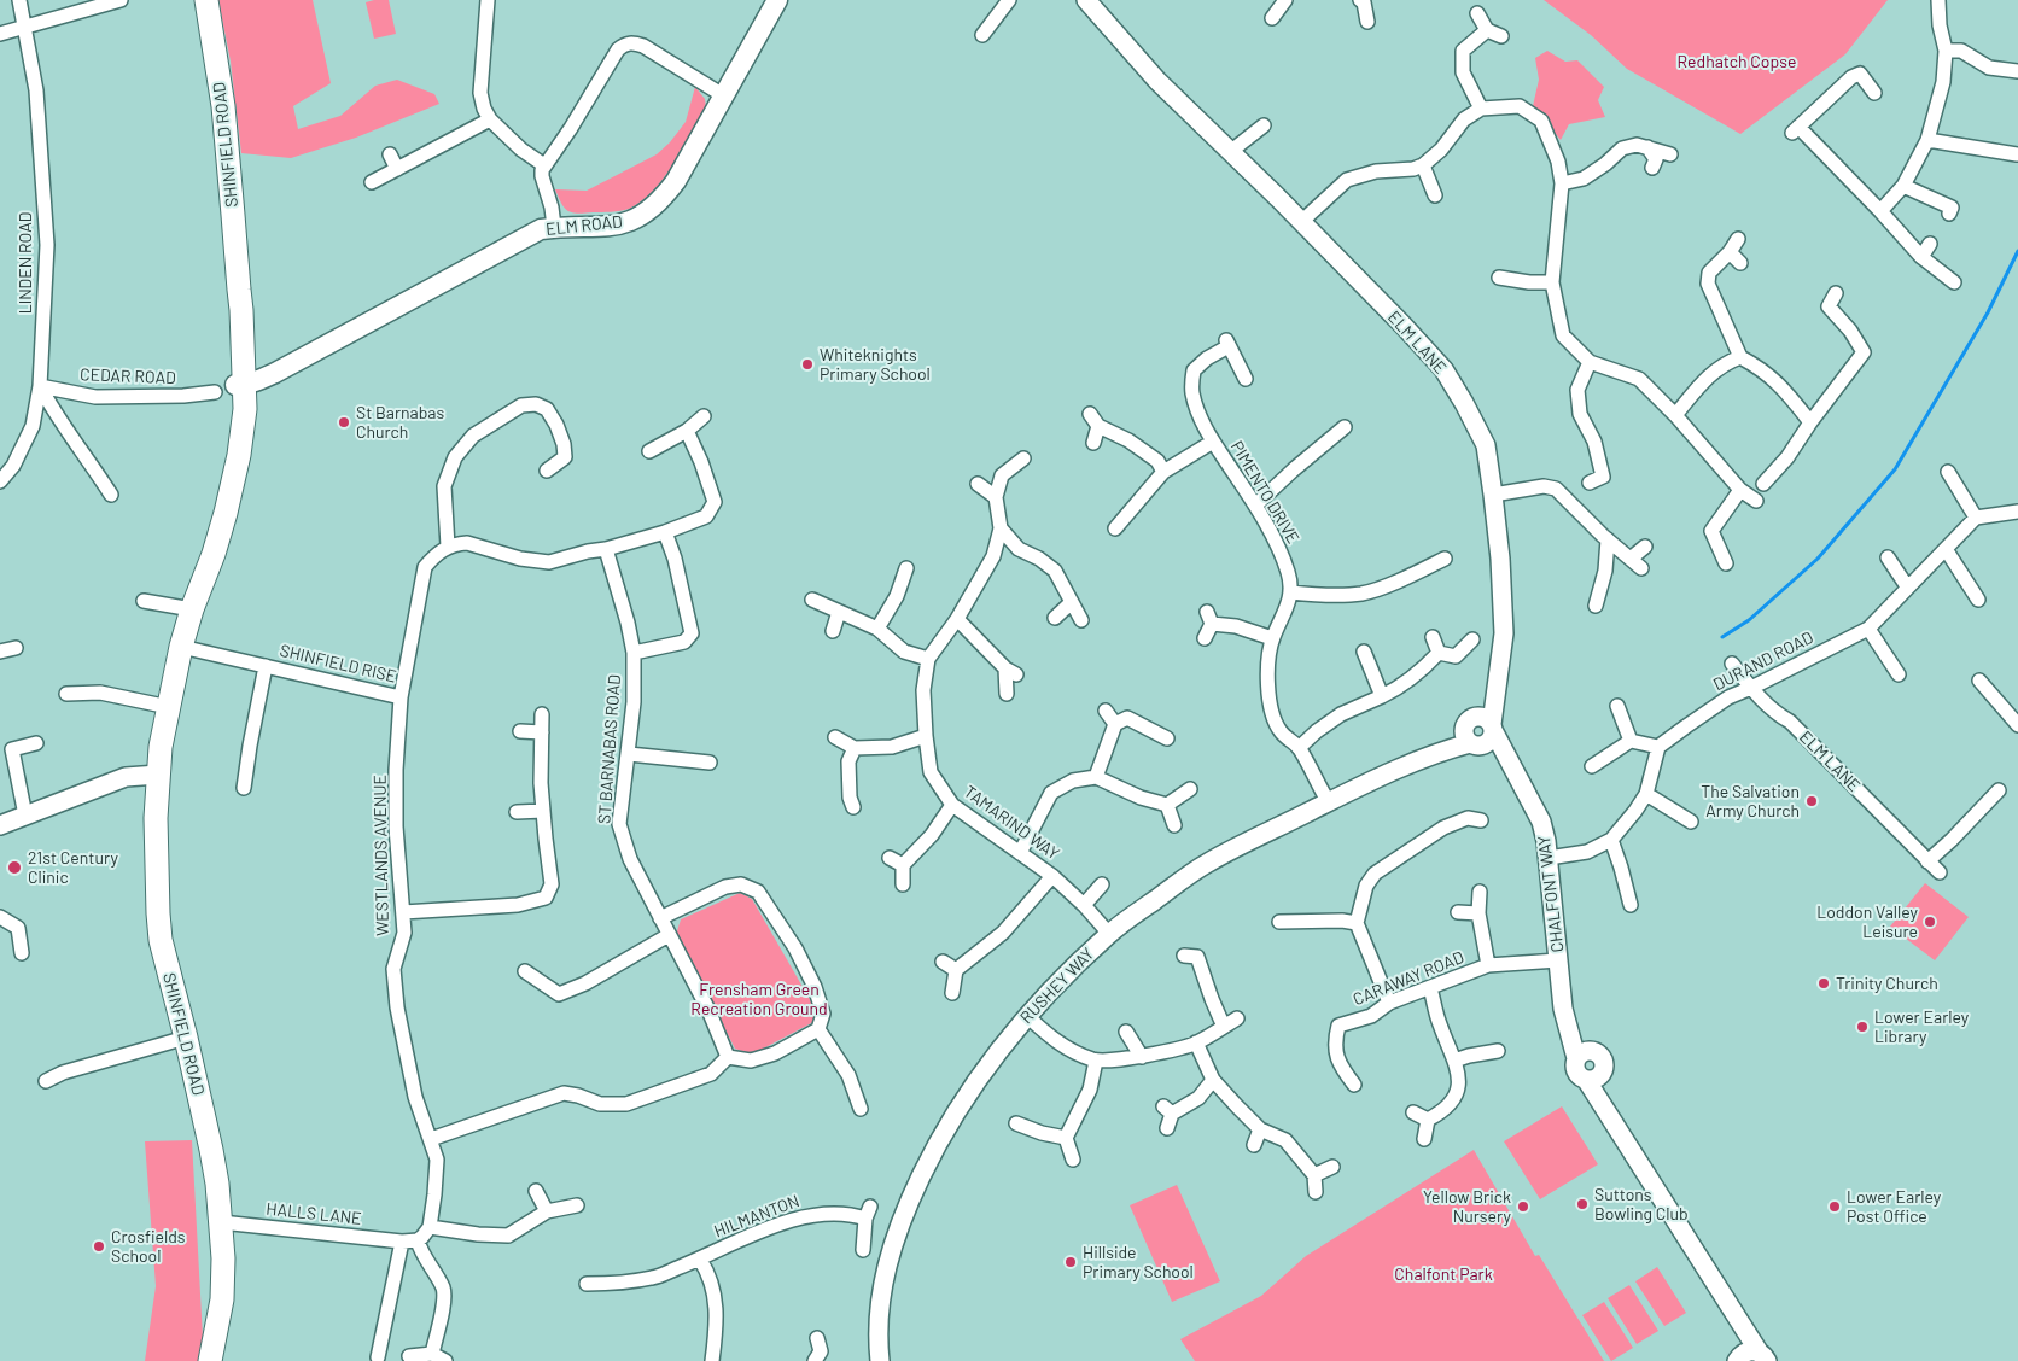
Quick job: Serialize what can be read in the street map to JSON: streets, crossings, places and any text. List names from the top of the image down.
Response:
{
  "streets": {
    "main road": ["SHINFIELD ROAD", "ELM ROAD"],
    "street": [
      "LINDEN ROAD",
      "ELM LANE",
      "CEDAR ROAD",
      "PIMENTO DRIVE",
      "DURAND ROAD",
      "SHINFIELD RISE",
      "ST BARNABAS ROAD",
      "TAMARIND WAY",
      "WESTLANDS AVENUE",
      "CHALFONT WAY",
      "CARAWAY ROAD",
      "RUSHEY WAY",
      "HALLS LANE",
      "HILMANTON"
    ]
  },
  "crossings": [
    ["SHINFIELD ROAD", "ELM ROAD"],
    ["SHINFIELD ROAD", "CEDAR ROAD"],
    ["SHINFIELD ROAD", "SHINFIELD RISE"],
    ["SHINFIELD ROAD", "HALLS LANE"],
    ["ELM ROAD", "CEDAR ROAD"],
    ["LINDEN ROAD", "CEDAR ROAD"],
    ["ELM LANE", "DURAND ROAD"],
    ["PIMENTO DRIVE", "RUSHEY WAY"],
    ["SHINFIELD RISE", "WESTLANDS AVENUE"],
    ["TAMARIND WAY", "RUSHEY WAY"],
    ["CHALFONT WAY", "CARAWAY ROAD"],
    ["CHALFONT WAY", "RUSHEY WAY"]
  ],
  "parks": ["Redhatch Copse", "Frensham Green Recreation Ground", "Chalfont Park"],
  "places": [
    "Whiteknights Primary School",
    "St Barnabas Church",
    "The Salvation Army Church",
    "21st Century Clinic",
    "Loddon Valley Leisure",
    "Trinity Church",
    "Lower Earley Library",
    "Suttons Bowling Club",
    "Yellow Brick Nursery",
    "Lower Earley Post Office",
    "Crosfields School",
    "Hillside Primary School"
  ]
}
